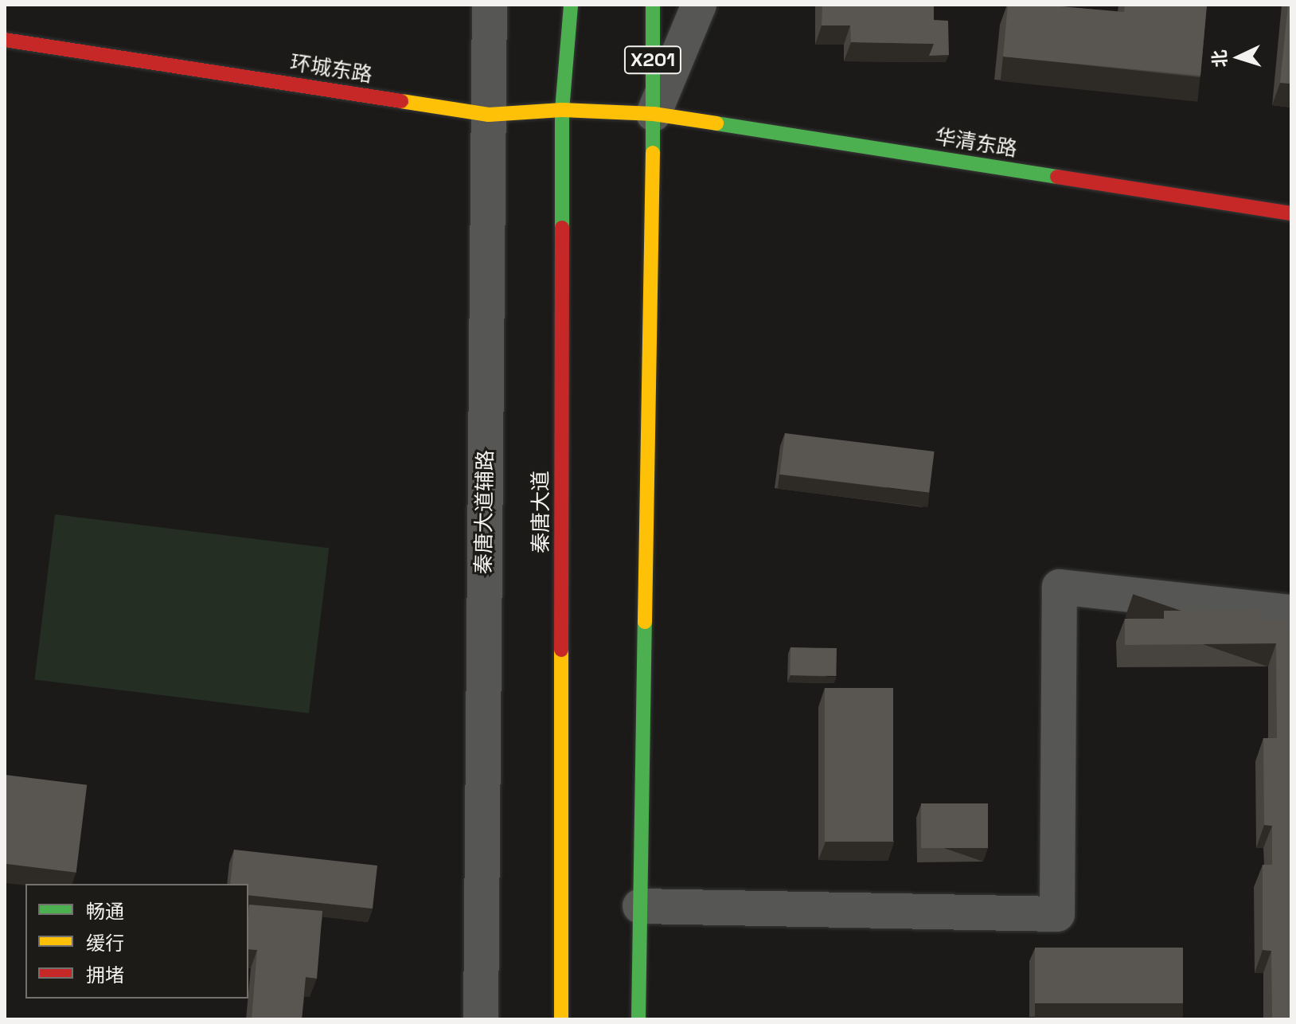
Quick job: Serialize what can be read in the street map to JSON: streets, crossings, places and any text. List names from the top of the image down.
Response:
{
  "streets": {
    "main road": [
      "X201",
      "环城东路",
      "华清东路",
      "秦唐大道"
    ],
    "street": ["秦唐大道辅路"]
  },
  "crossings": [
    ["X201", "环城东路"],
    ["X201", "华清东路"],
    ["环城东路", "华清东路"],
    ["环城东路", "秦唐大道辅路"],
    ["环城东路", "秦唐大道"]
  ],
  "legend": ["畅通", "缓行", "拥堵"],
  "north": "left"
}
